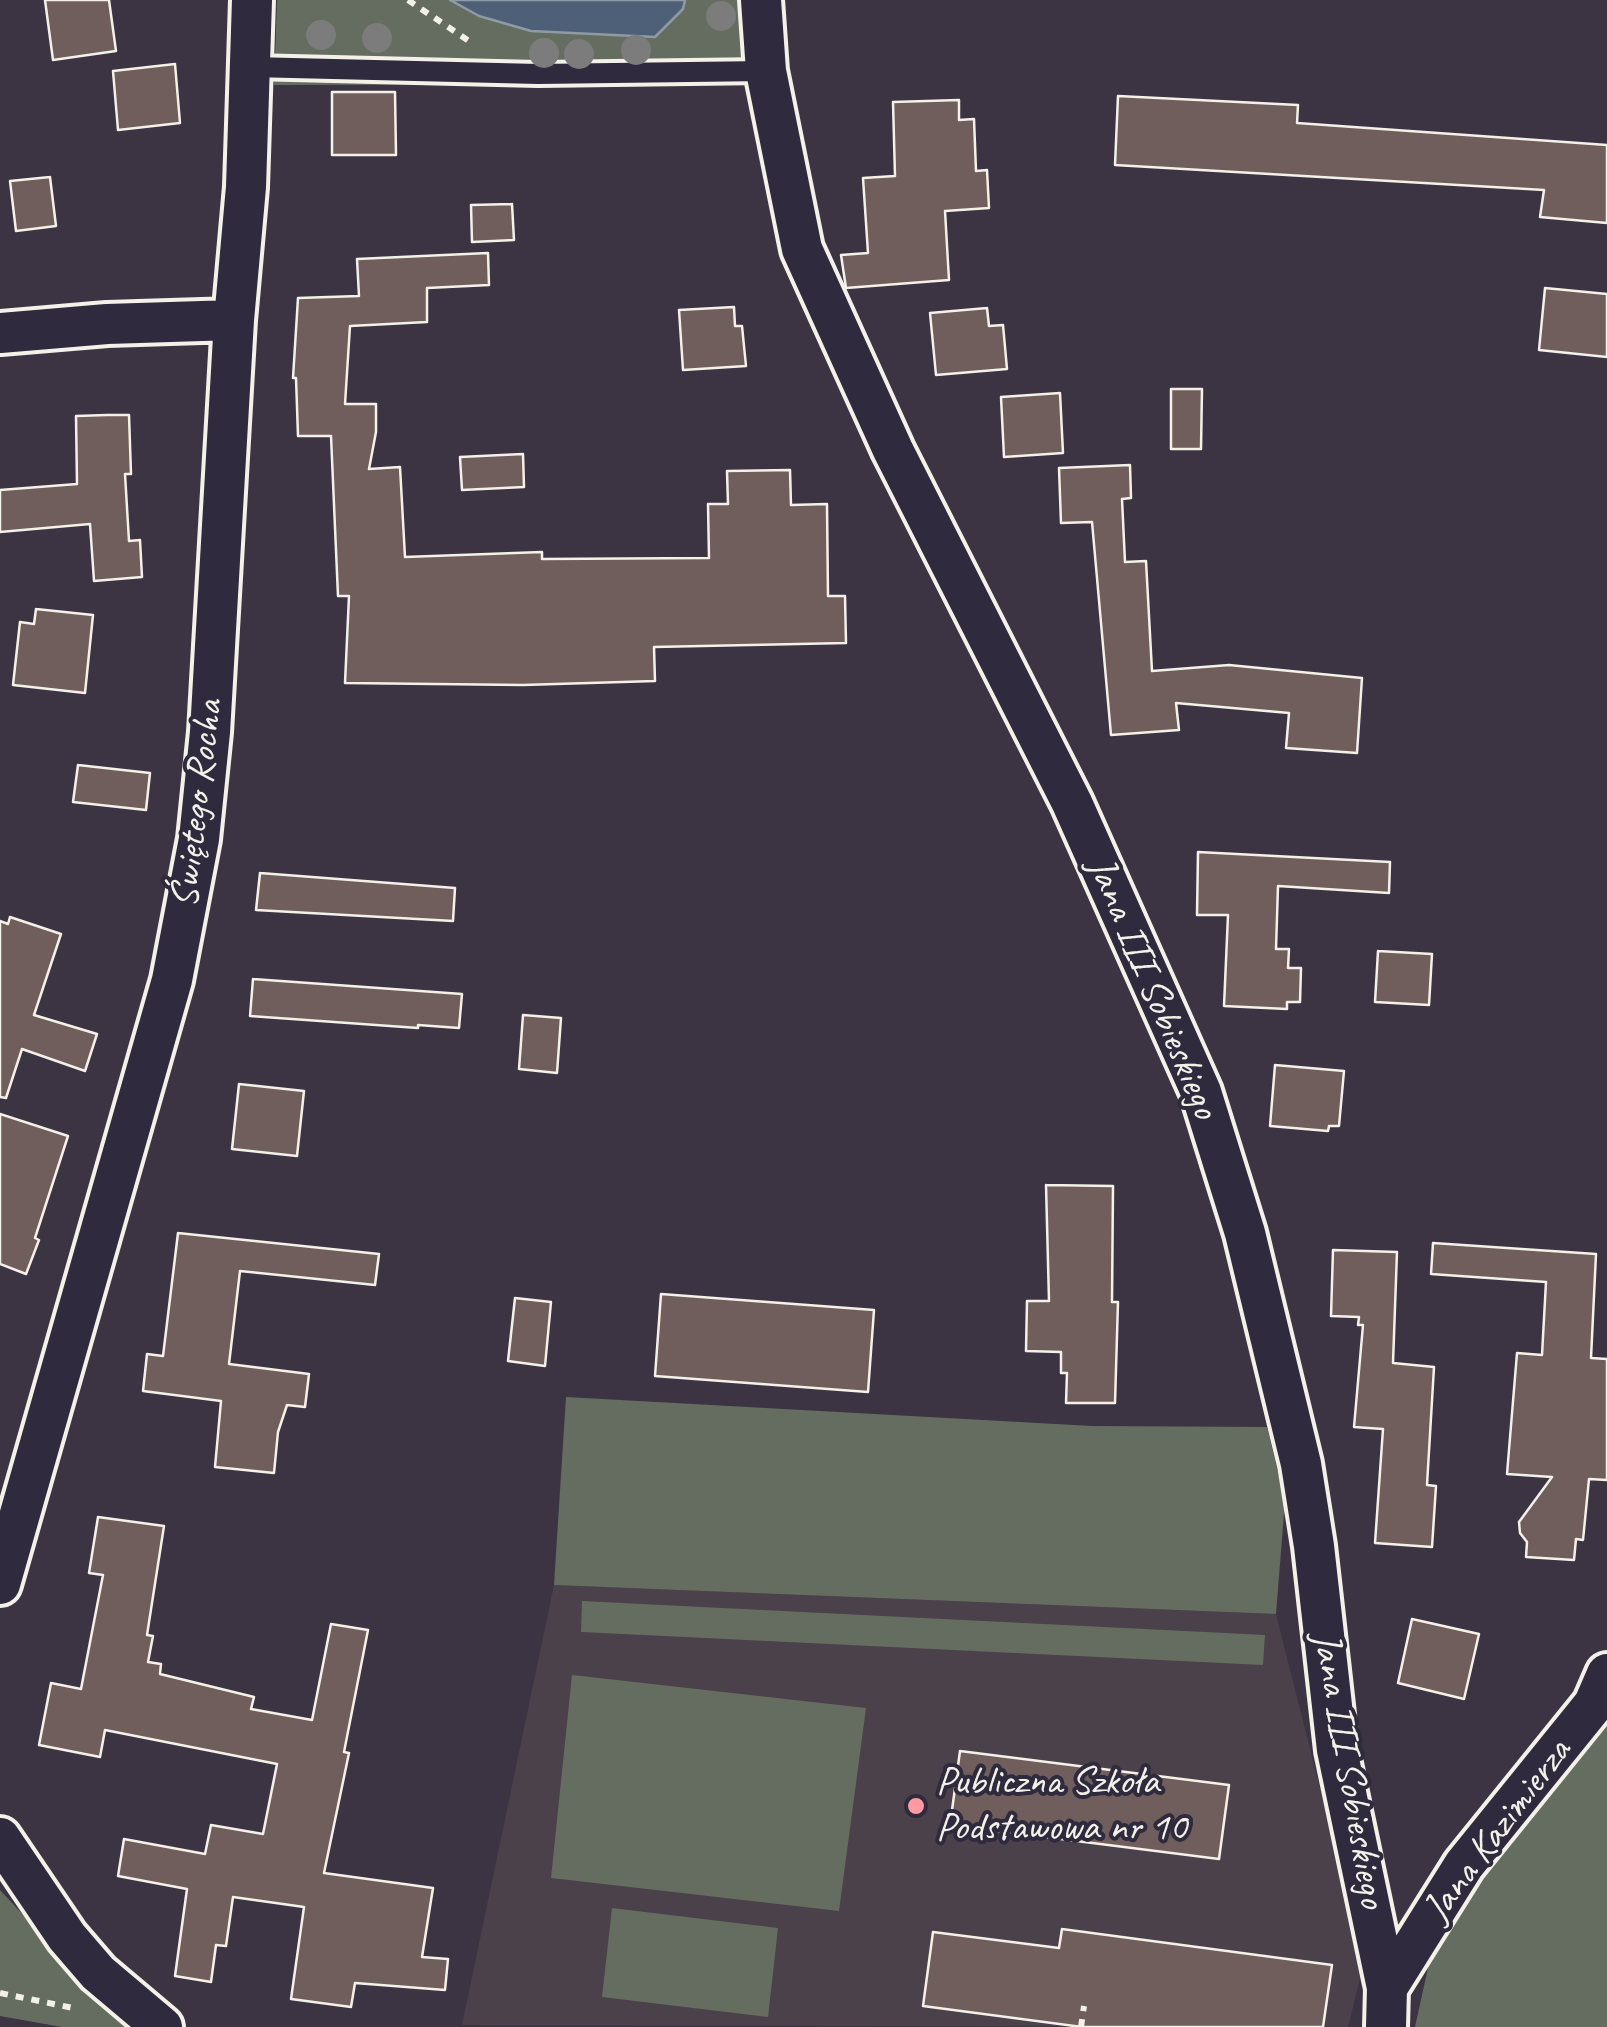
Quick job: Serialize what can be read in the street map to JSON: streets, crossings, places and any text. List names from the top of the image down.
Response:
{
  "streets": {
    "street": ["Świętego Rocha", "Jana III Sobieskiego", "Jana Kazimierza"]
  },
  "crossings": [
    ["Jana III Sobieskiego", "Jana Kazimierza"]
  ],
  "places": ["Publiczna Szkoła Podstawowa nr 10"]
}
